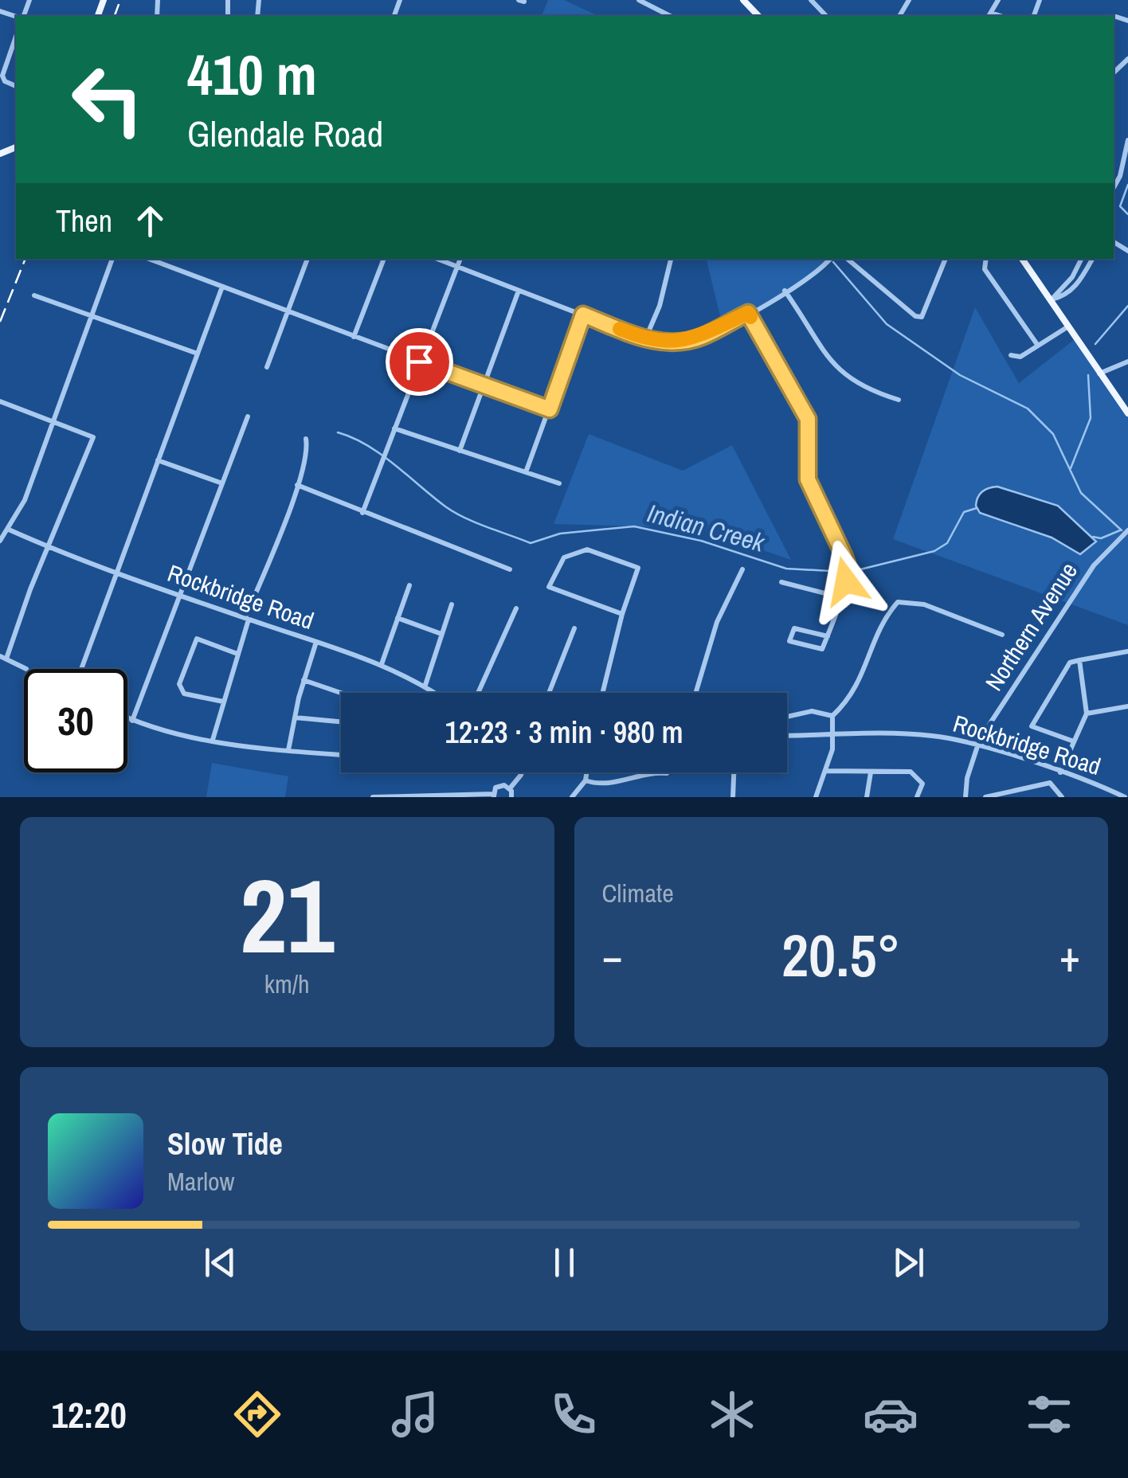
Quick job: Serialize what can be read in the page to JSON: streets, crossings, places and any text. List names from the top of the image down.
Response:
{
  "streets": {
    "street": ["Rockbridge Road", "Northern Avenue"]
  },
  "crossings": [
    ["Rockbridge Road", "Northern Avenue"]
  ],
  "water": ["Indian Creek"],
  "page": {
    "turn": ["410 m", "Glendale Road"],
    "then": "Then",
    "limit": "30",
    "trip": "12:23 · 3 min · 980 m",
    "tile": [
      ["21", "km/h"],
      "Climate"
    ],
    "heat": ["−", "20.5°", "+"],
    "song": ["Slow Tide", "Marlow"],
    "tabs": "12:20"
  }
}
